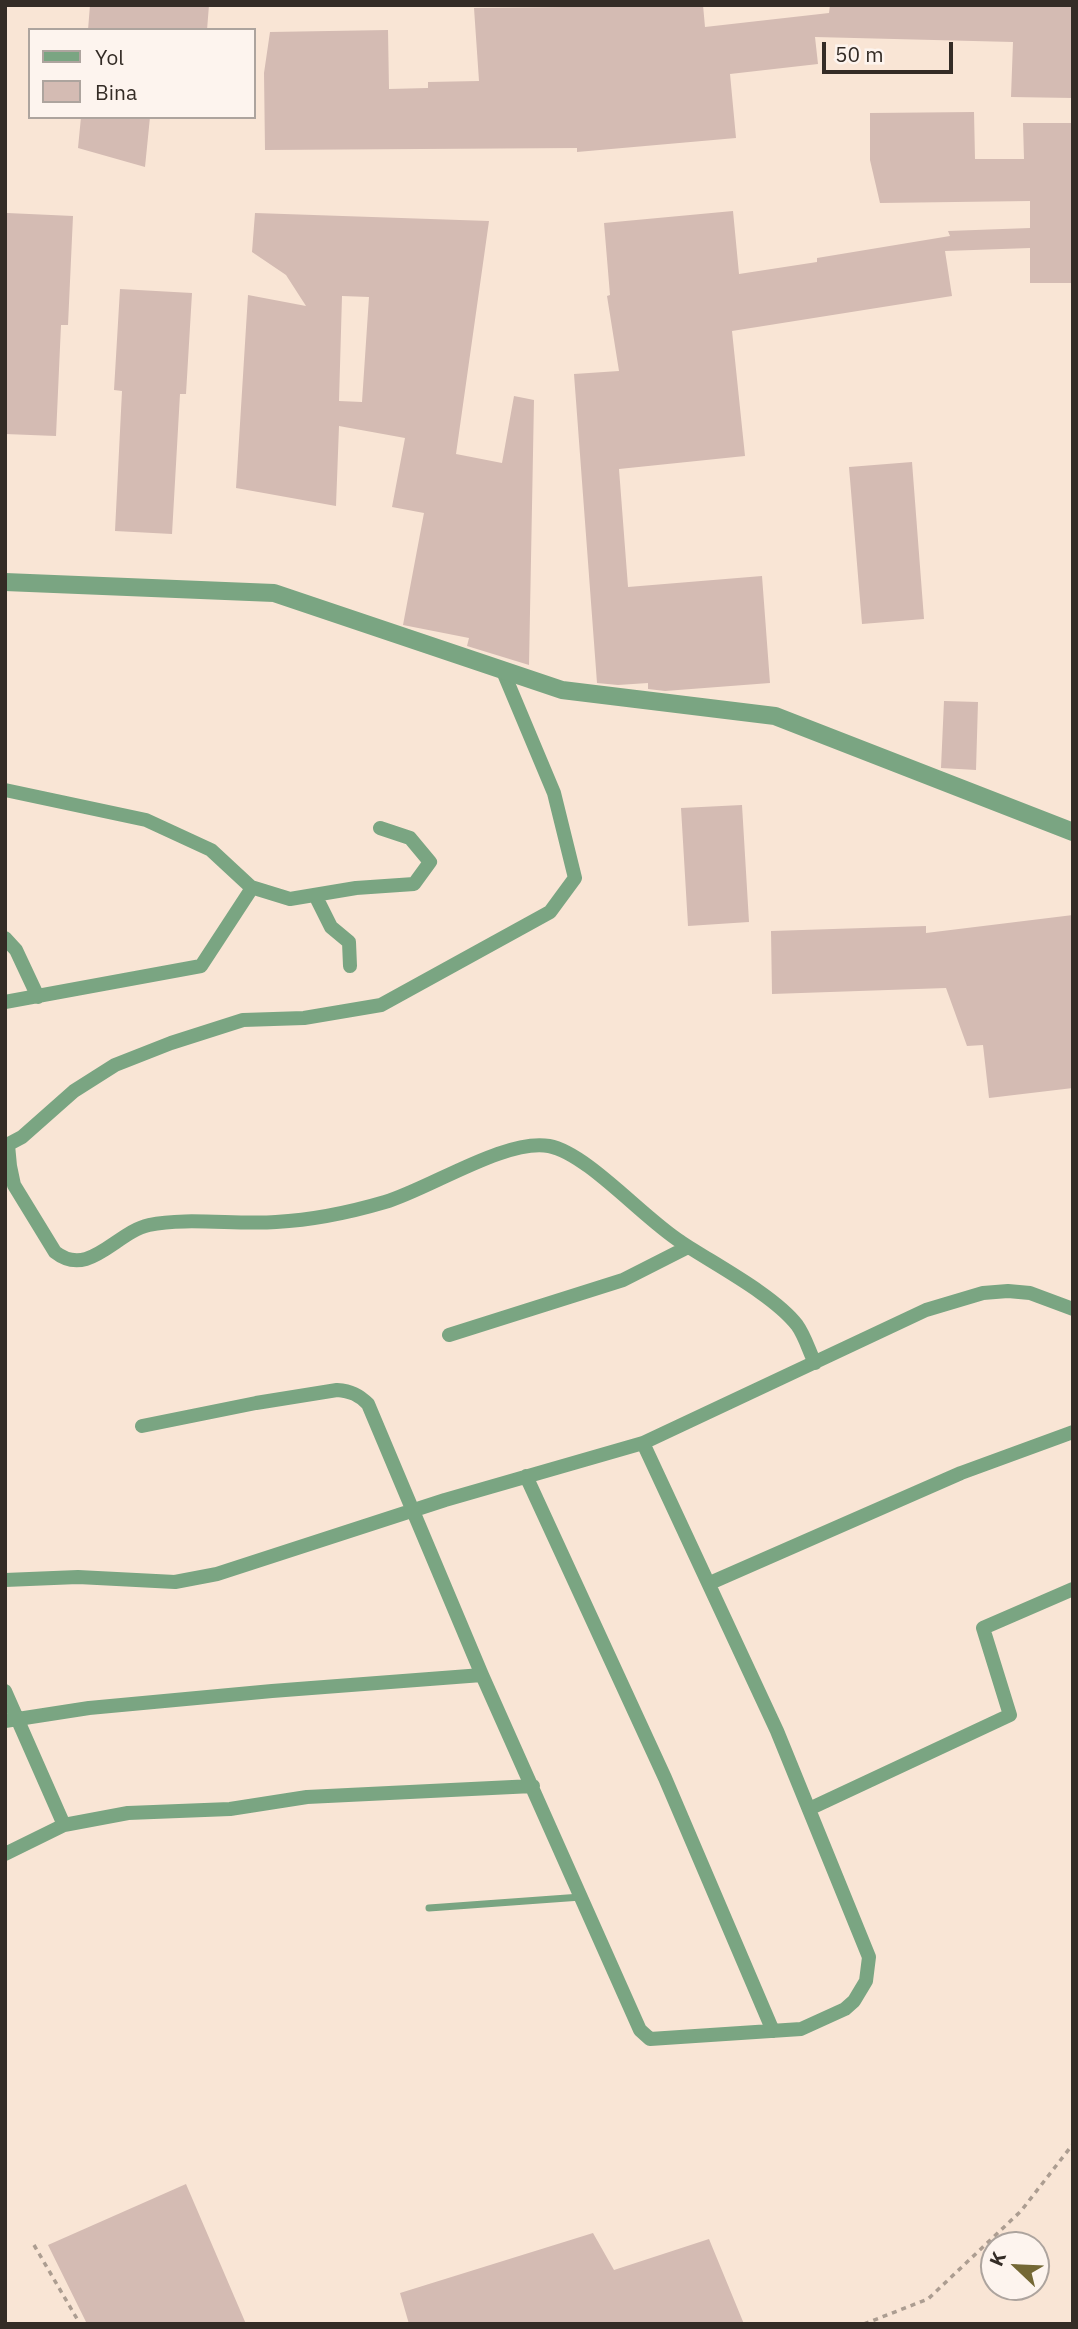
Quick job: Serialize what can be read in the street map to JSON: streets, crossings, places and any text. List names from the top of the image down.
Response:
{
  "legend": ["Yol", "Bina"],
  "scale_bar": "50 m",
  "north": "top left"
}
